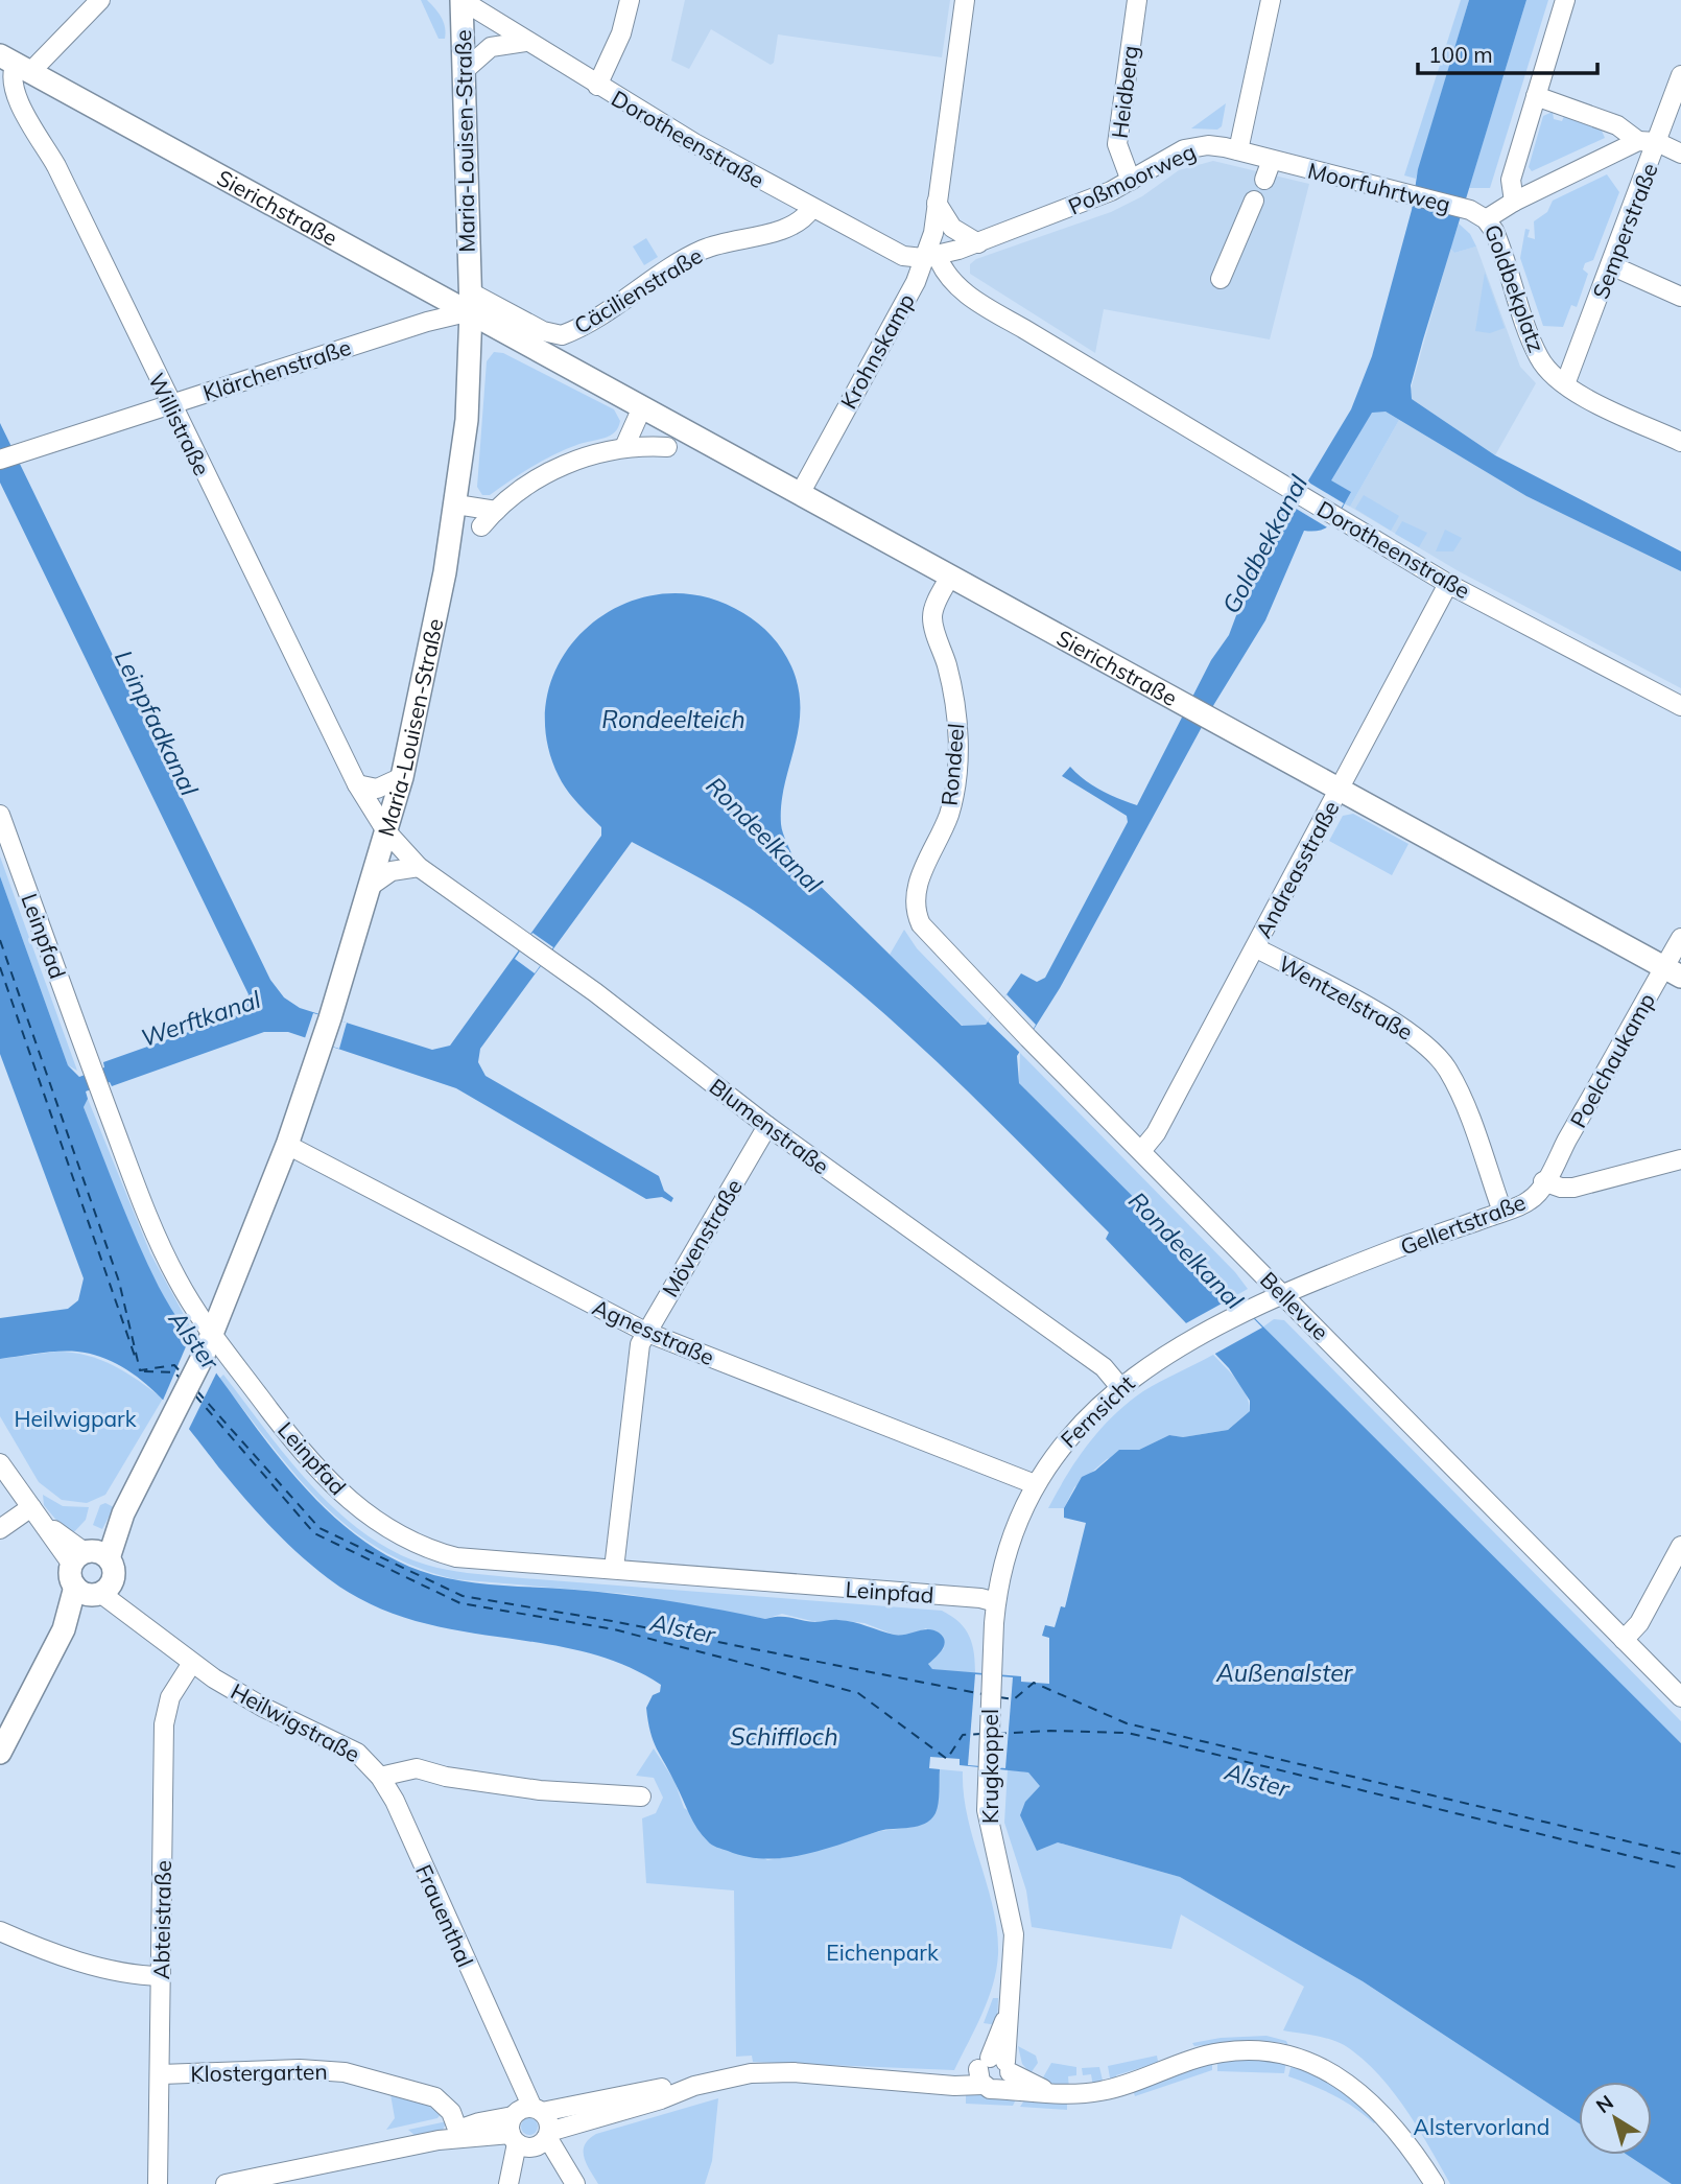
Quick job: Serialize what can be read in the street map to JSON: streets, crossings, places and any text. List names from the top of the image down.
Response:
{
  "streets": {
    "main road": ["Maria-Louisen-Straße", "Sierichstraße"],
    "street": [
      "Heidberg",
      "Dorotheenstraße",
      "Poßmoorweg",
      "Moorfuhrtweg",
      "Semperstraße",
      "Goldbekplatz",
      "Cäcilienstraße",
      "Krohnskamp",
      "Klärchenstraße",
      "Willistraße",
      "Rondeel",
      "Andreasstraße",
      "Leinpfad",
      "Wentzelstraße",
      "Poelchaukamp",
      "Blumenstraße",
      "Gellertstraße",
      "Mövenstraße",
      "Bellevue",
      "Agnesstraße",
      "Fernsicht",
      "Heilwigstraße",
      "Krugkoppel",
      "Frauenthal",
      "Abteistraße",
      "Klostergarten"
    ]
  },
  "crossings": [
    ["Heidberg", "Poßmoorweg"],
    ["Dorotheenstraße", "Maria-Louisen-Straße"],
    ["Dorotheenstraße", "Poßmoorweg"],
    ["Dorotheenstraße", "Cäcilienstraße"],
    ["Dorotheenstraße", "Krohnskamp"],
    ["Dorotheenstraße", "Andreasstraße"],
    ["Maria-Louisen-Straße", "Sierichstraße"],
    ["Maria-Louisen-Straße", "Klärchenstraße"],
    ["Maria-Louisen-Straße", "Willistraße"],
    ["Maria-Louisen-Straße", "Leinpfad"],
    ["Maria-Louisen-Straße", "Blumenstraße"],
    ["Maria-Louisen-Straße", "Agnesstraße"],
    ["Maria-Louisen-Straße", "Heilwigstraße"],
    ["Poßmoorweg", "Moorfuhrtweg"],
    ["Poßmoorweg", "Krohnskamp"],
    ["Moorfuhrtweg", "Goldbekplatz"],
    ["Sierichstraße", "Cäcilienstraße"],
    ["Sierichstraße", "Krohnskamp"],
    ["Sierichstraße", "Klärchenstraße"],
    ["Sierichstraße", "Willistraße"],
    ["Sierichstraße", "Rondeel"],
    ["Sierichstraße", "Andreasstraße"],
    ["Sierichstraße", "Poelchaukamp"],
    ["Semperstraße", "Goldbekplatz"],
    ["Klärchenstraße", "Willistraße"],
    ["Willistraße", "Blumenstraße"],
    ["Rondeel", "Bellevue"],
    ["Andreasstraße", "Wentzelstraße"],
    ["Andreasstraße", "Bellevue"],
    ["Leinpfad", "Mövenstraße"],
    ["Leinpfad", "Fernsicht"],
    ["Leinpfad", "Krugkoppel"],
    ["Wentzelstraße", "Gellertstraße"],
    ["Poelchaukamp", "Gellertstraße"],
    ["Blumenstraße", "Mövenstraße"],
    ["Blumenstraße", "Fernsicht"],
    ["Gellertstraße", "Bellevue"],
    ["Gellertstraße", "Fernsicht"],
    ["Mövenstraße", "Agnesstraße"],
    ["Bellevue", "Fernsicht"],
    ["Agnesstraße", "Fernsicht"],
    ["Fernsicht", "Krugkoppel"],
    ["Heilwigstraße", "Frauenthal"],
    ["Heilwigstraße", "Abteistraße"],
    ["Abteistraße", "Klostergarten"]
  ],
  "water": [
    "Goldbekkanal",
    "Rondeelteich",
    "Leinpfadkanal",
    "Rondeelkanal",
    "Werftkanal",
    "Alster",
    "Außenalster",
    "Schiffloch"
  ],
  "parks": ["Heilwigpark", "Eichenpark", "Alstervorland"],
  "scale_bar": "100 m",
  "north": "top left"
}
